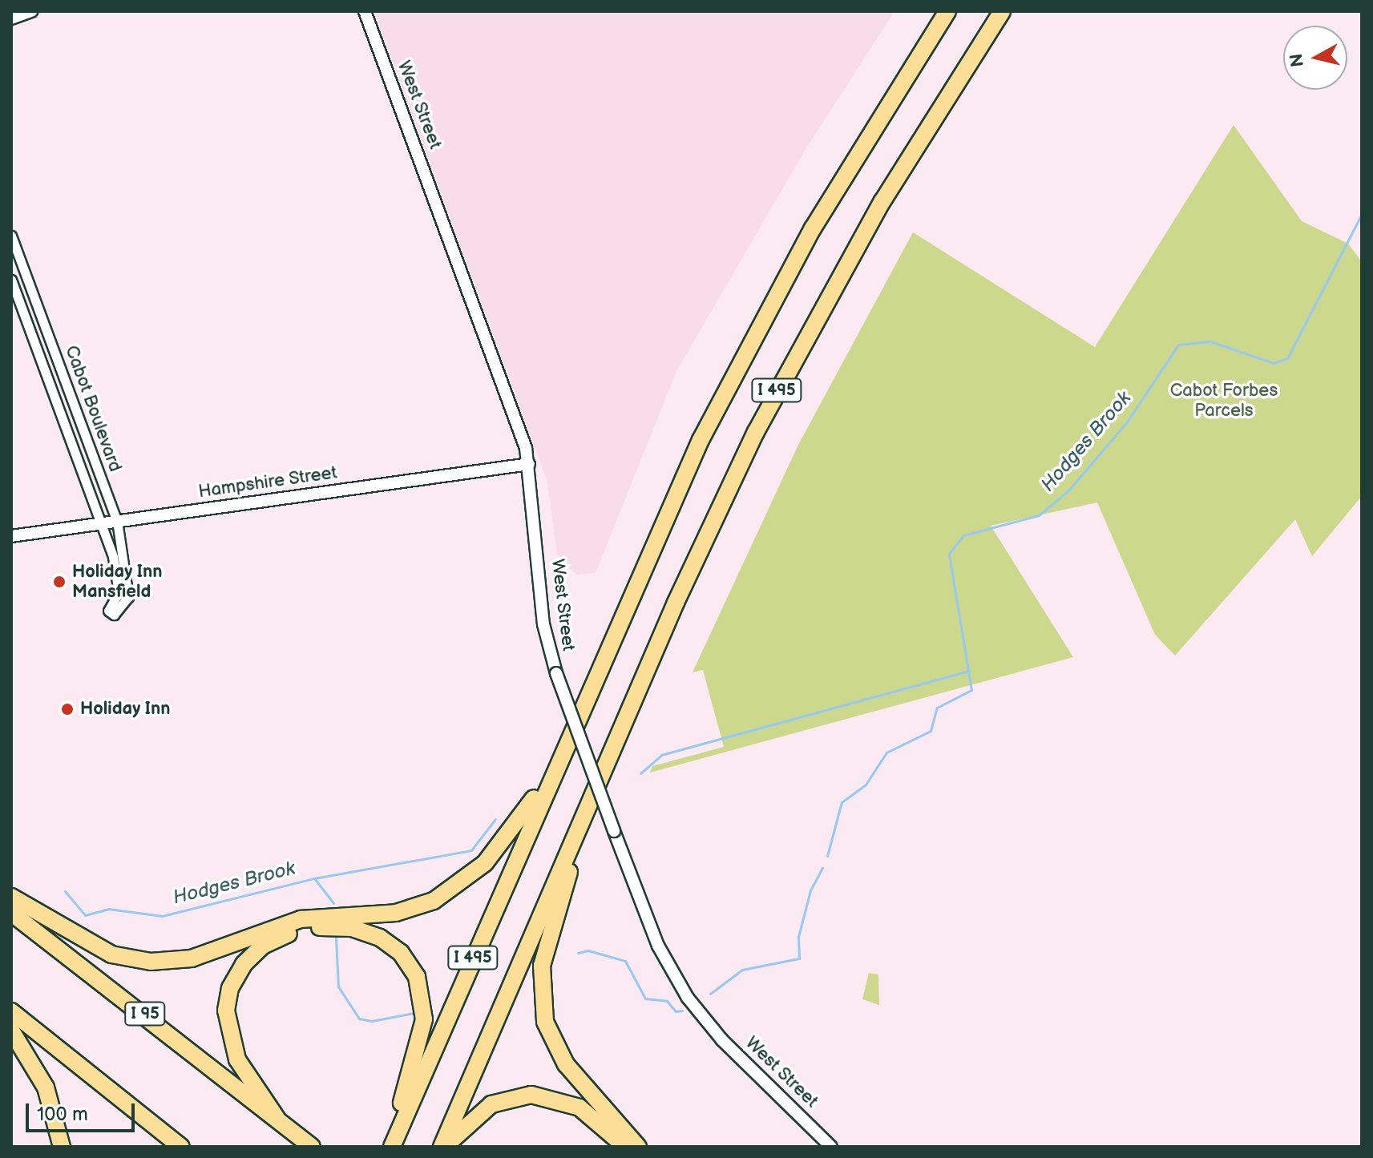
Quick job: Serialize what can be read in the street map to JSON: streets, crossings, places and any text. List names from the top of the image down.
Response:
{
  "streets": {
    "highway": ["I 495", "I 95"],
    "street": ["West Street", "Cabot Boulevard", "Hampshire Street"]
  },
  "crossings": [
    ["West Street", "Hampshire Street"],
    ["Cabot Boulevard", "Hampshire Street"]
  ],
  "water": ["Hodges Brook"],
  "parks": ["Cabot Forbes Parcels"],
  "places": ["Holiday Inn Mansfield", "Holiday Inn"],
  "scale_bar": "100 m",
  "north": "left"
}
